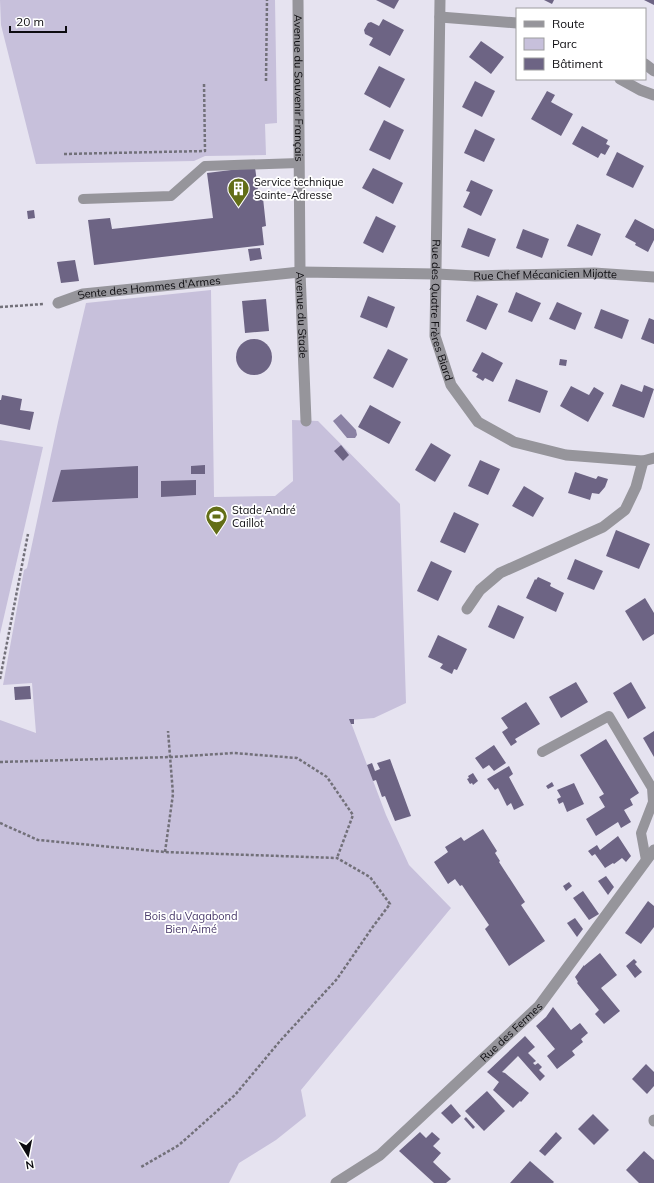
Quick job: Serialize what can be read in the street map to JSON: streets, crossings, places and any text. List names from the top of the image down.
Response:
{
  "streets": {
    "street": [
      "Avenue du Souvenir Français",
      "Rue Chef Mécanicien Mijotte",
      "Sente des Hommes d'Armes",
      "Rue des Quatre Frères Biard",
      "Avenue du Stade",
      "Rue des Fermes"
    ]
  },
  "crossings": [
    ["Avenue du Souvenir Français", "Sente des Hommes d'Armes"],
    ["Avenue du Souvenir Français", "Avenue du Stade"],
    ["Rue Chef Mécanicien Mijotte", "Rue des Quatre Frères Biard"],
    ["Rue Chef Mécanicien Mijotte", "Avenue du Stade"],
    ["Sente des Hommes d'Armes", "Avenue du Stade"],
    ["Rue des Quatre Frères Biard", "Avenue du Stade"]
  ],
  "parks": ["Bois du Vagabond Bien Aimé"],
  "places": {
    "building": ["Service technique Sainte-Adresse"],
    "sports": ["Stade André Caillot"]
  },
  "legend": ["Route", "Parc", "Bâtiment"],
  "scale_bar": "20 m",
  "north": "bottom"
}
